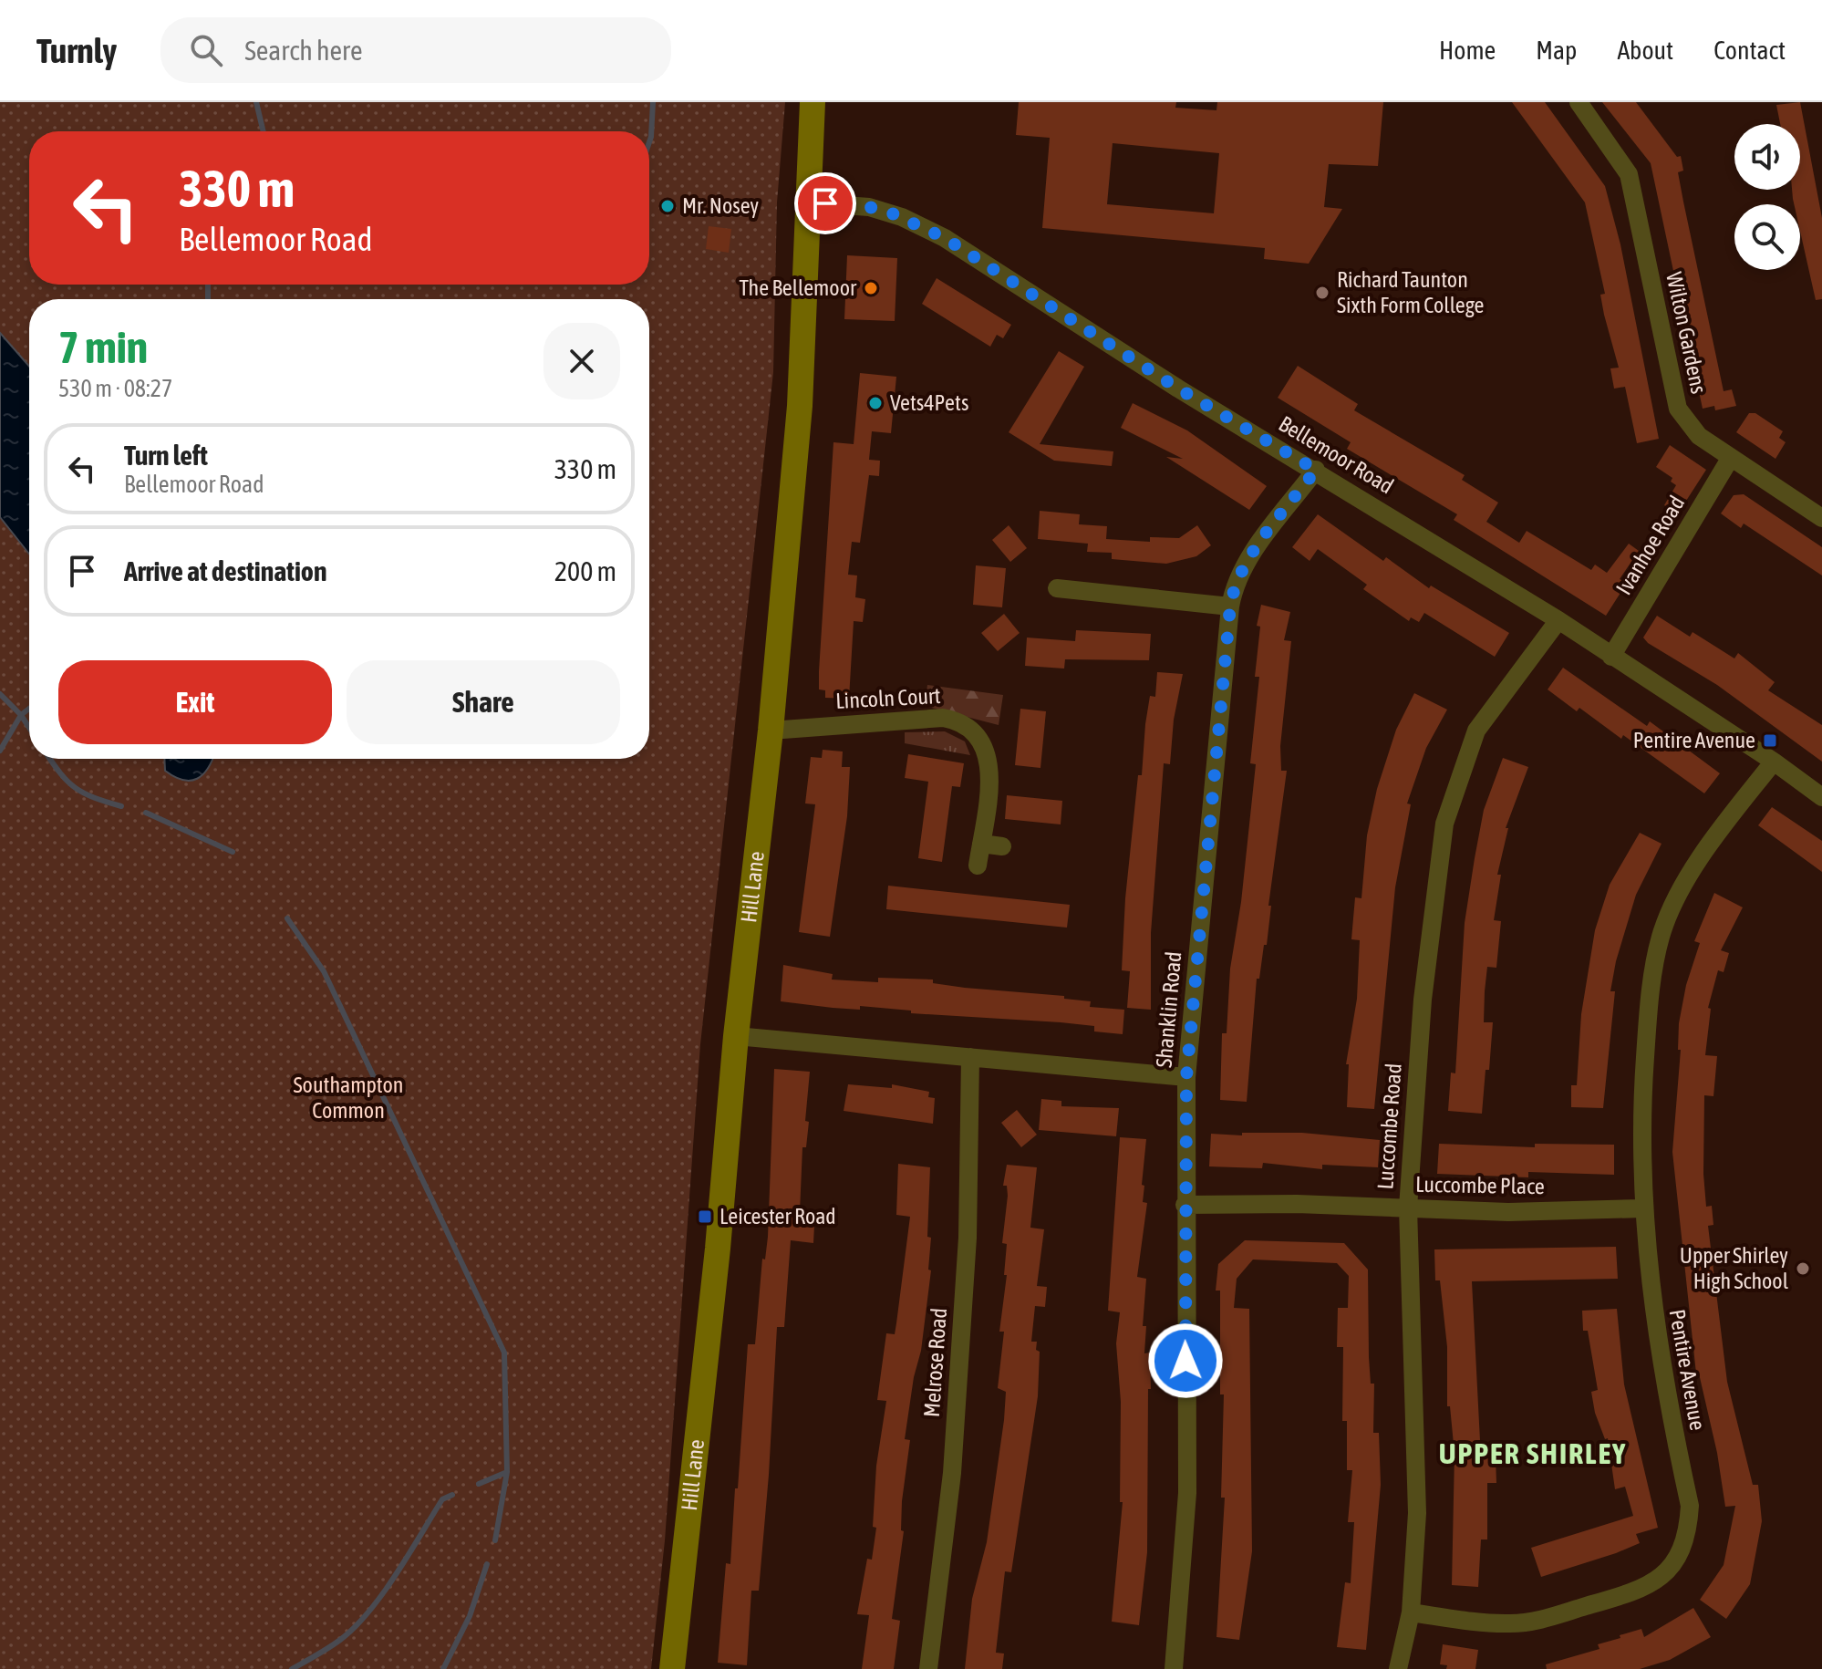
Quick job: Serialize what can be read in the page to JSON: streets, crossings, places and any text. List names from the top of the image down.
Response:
{
  "streets": {
    "street": [
      "Wilton Gardens",
      "Bellemoor Road",
      "Ivanhoe Road",
      "Lincoln Court",
      "Hill Lane",
      "Shanklin Road",
      "Luccombe Road",
      "Luccombe Place",
      "Melrose Road",
      "Pentire Avenue"
    ]
  },
  "crossings": [
    ["Wilton Gardens", "Ivanhoe Road"],
    ["Bellemoor Road", "Ivanhoe Road"],
    ["Bellemoor Road", "Hill Lane"],
    ["Bellemoor Road", "Shanklin Road"],
    ["Bellemoor Road", "Luccombe Road"],
    ["Bellemoor Road", "Pentire Avenue"],
    ["Lincoln Court", "Hill Lane"],
    ["Shanklin Road", "Luccombe Place"],
    ["Luccombe Road", "Luccombe Place"],
    ["Luccombe Road", "Pentire Avenue"],
    ["Luccombe Place", "Pentire Avenue"]
  ],
  "districts": ["UPPER SHIRLEY"],
  "parks": ["Southampton Common"],
  "places": {
    "other": [
      "Mr. Nosey",
      "The Bellemoor",
      "Richard Taunton Sixth Form College",
      "Vets4Pets",
      "Upper Shirley High School"
    ],
    "transit": ["Pentire Avenue", "Leicester Road"]
  },
  "page": {
    "header": "Turnly",
    "search": "Search here",
    "nav": [
      "Home",
      "Map",
      "About",
      "Contact"
    ],
    "turn": ["330 m", "Bellemoor Road"],
    "heading": ["7 min", "530 m · 08:27"],
    "list": [
      {
        "name": "Turn left",
        "note": "Bellemoor Road",
        "value": "330 m"
      },
      {
        "name": "Arrive at destination",
        "value": "200 m"
      }
    ],
    "buttons": ["Exit", "Share"]
  }
}
